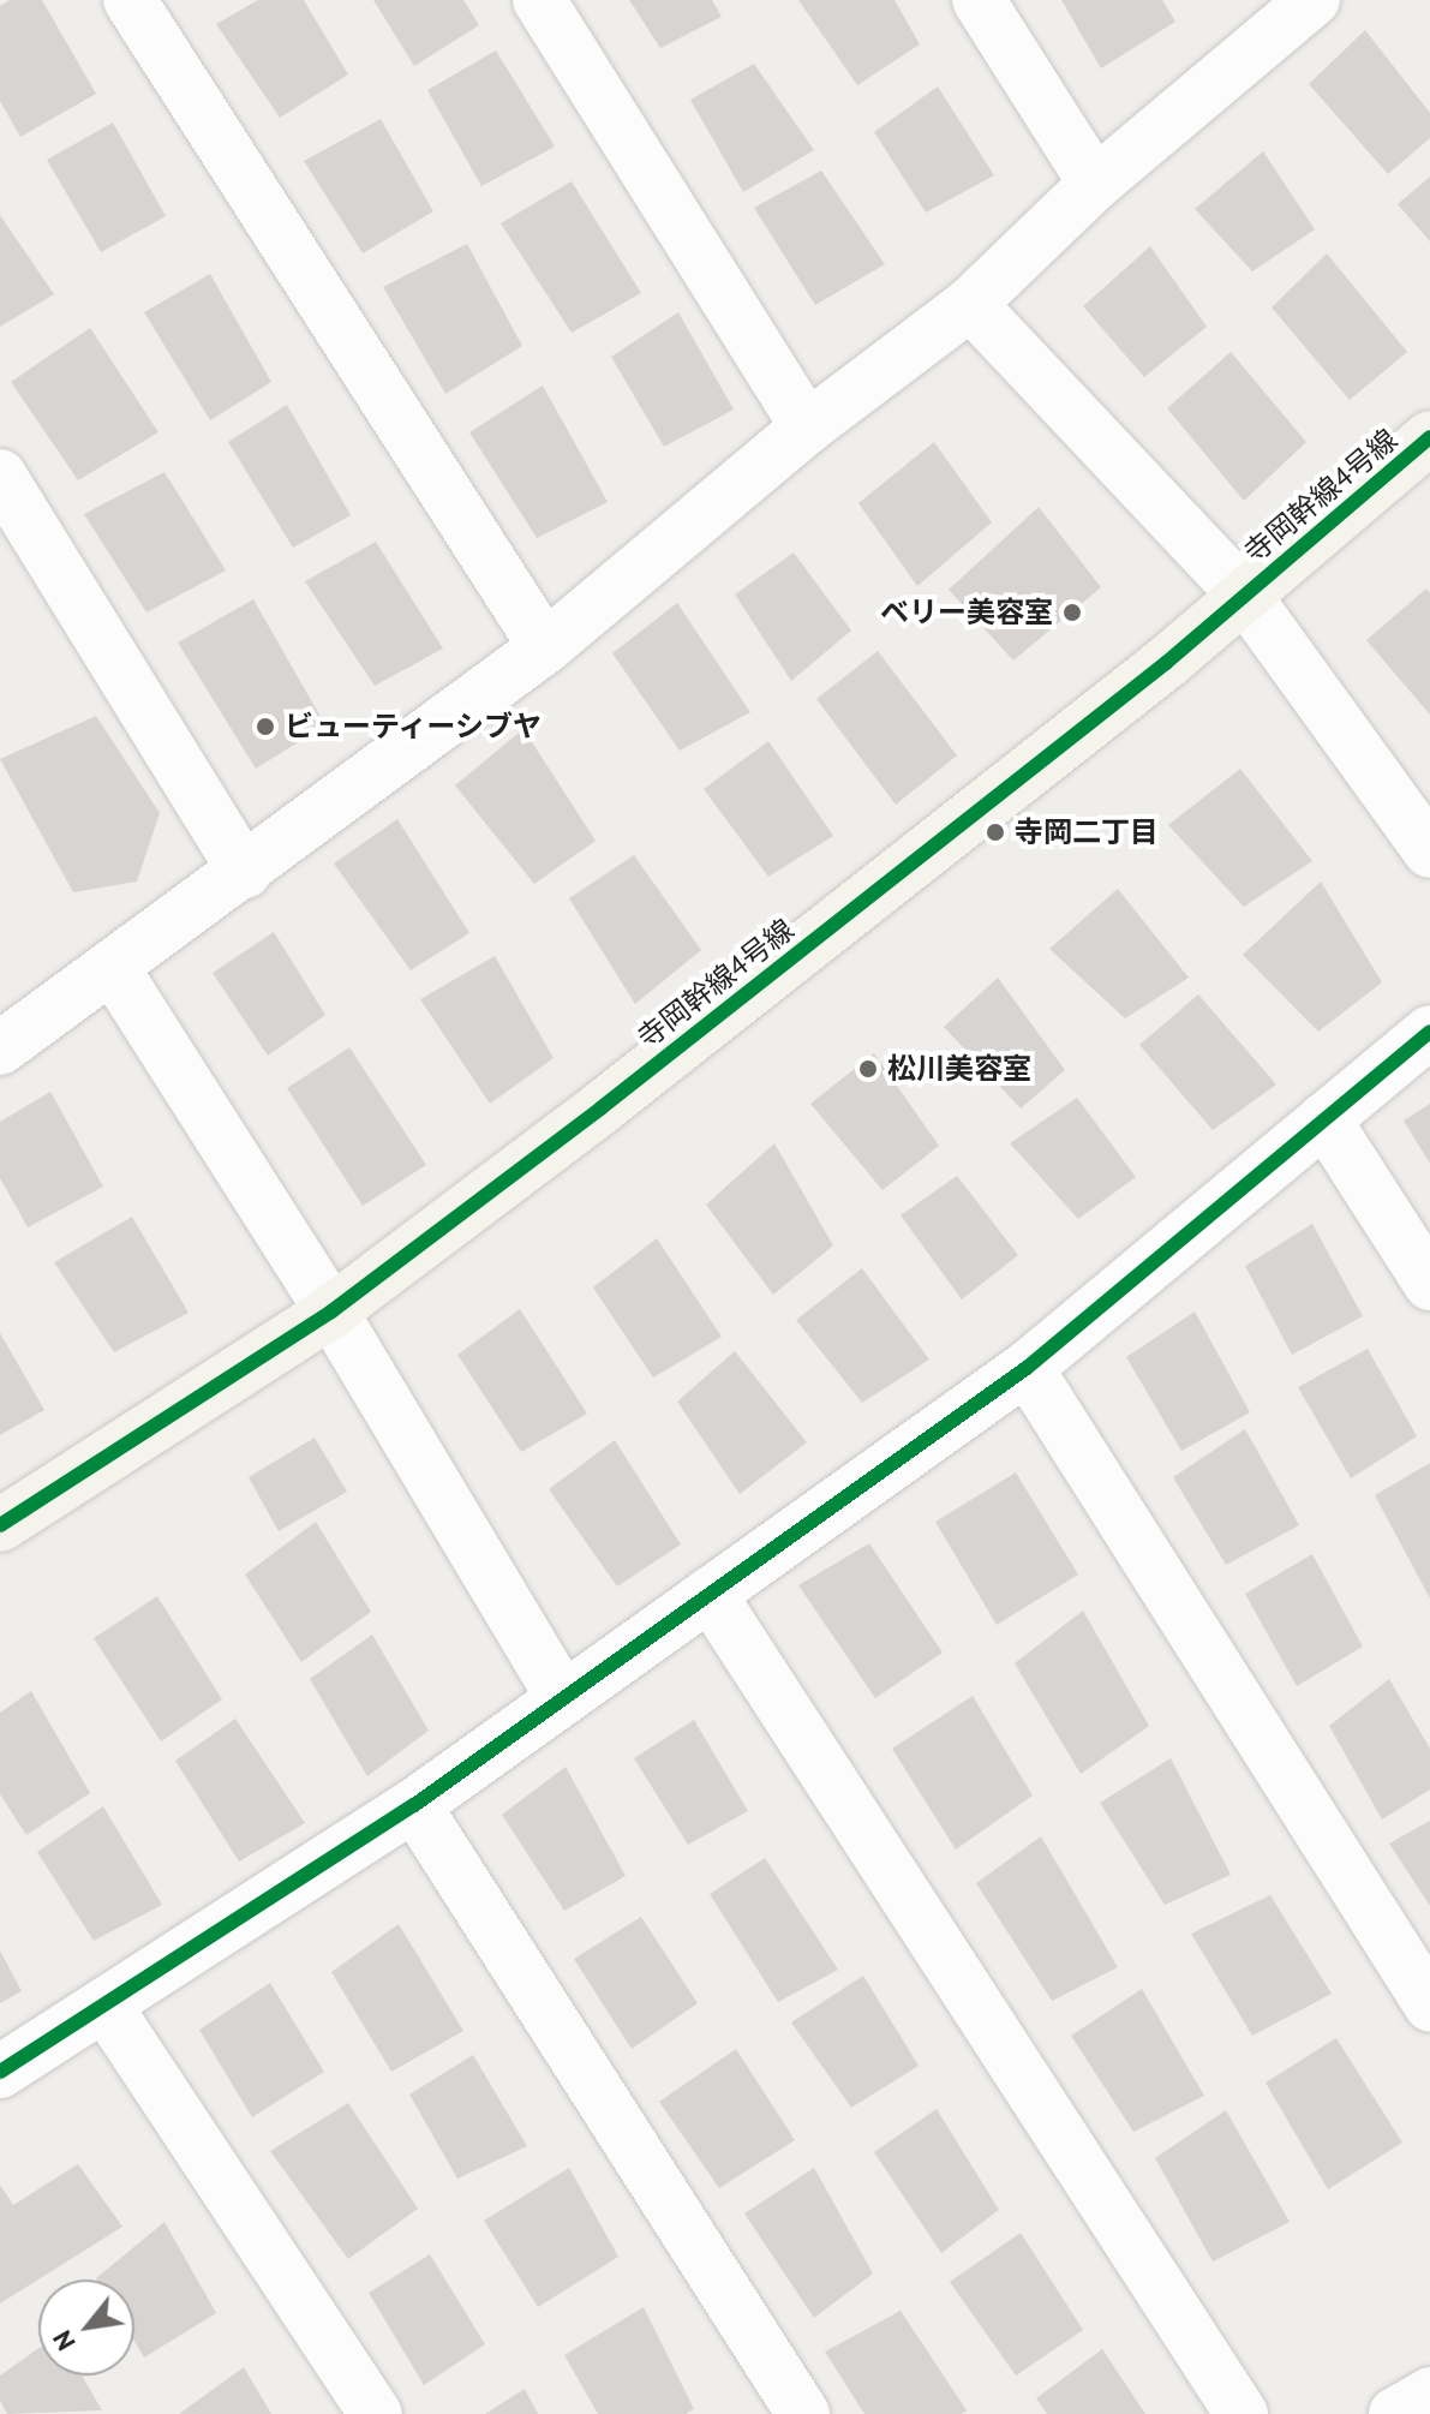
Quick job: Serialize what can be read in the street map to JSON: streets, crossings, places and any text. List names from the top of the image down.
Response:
{
  "streets": {
    "street": ["寺岡幹線4号線"]
  },
  "places": [
    "ベリー美容室",
    "ビューティーシブヤ",
    "寺岡二丁目",
    "松川美容室"
  ],
  "north": "bottom left"
}
